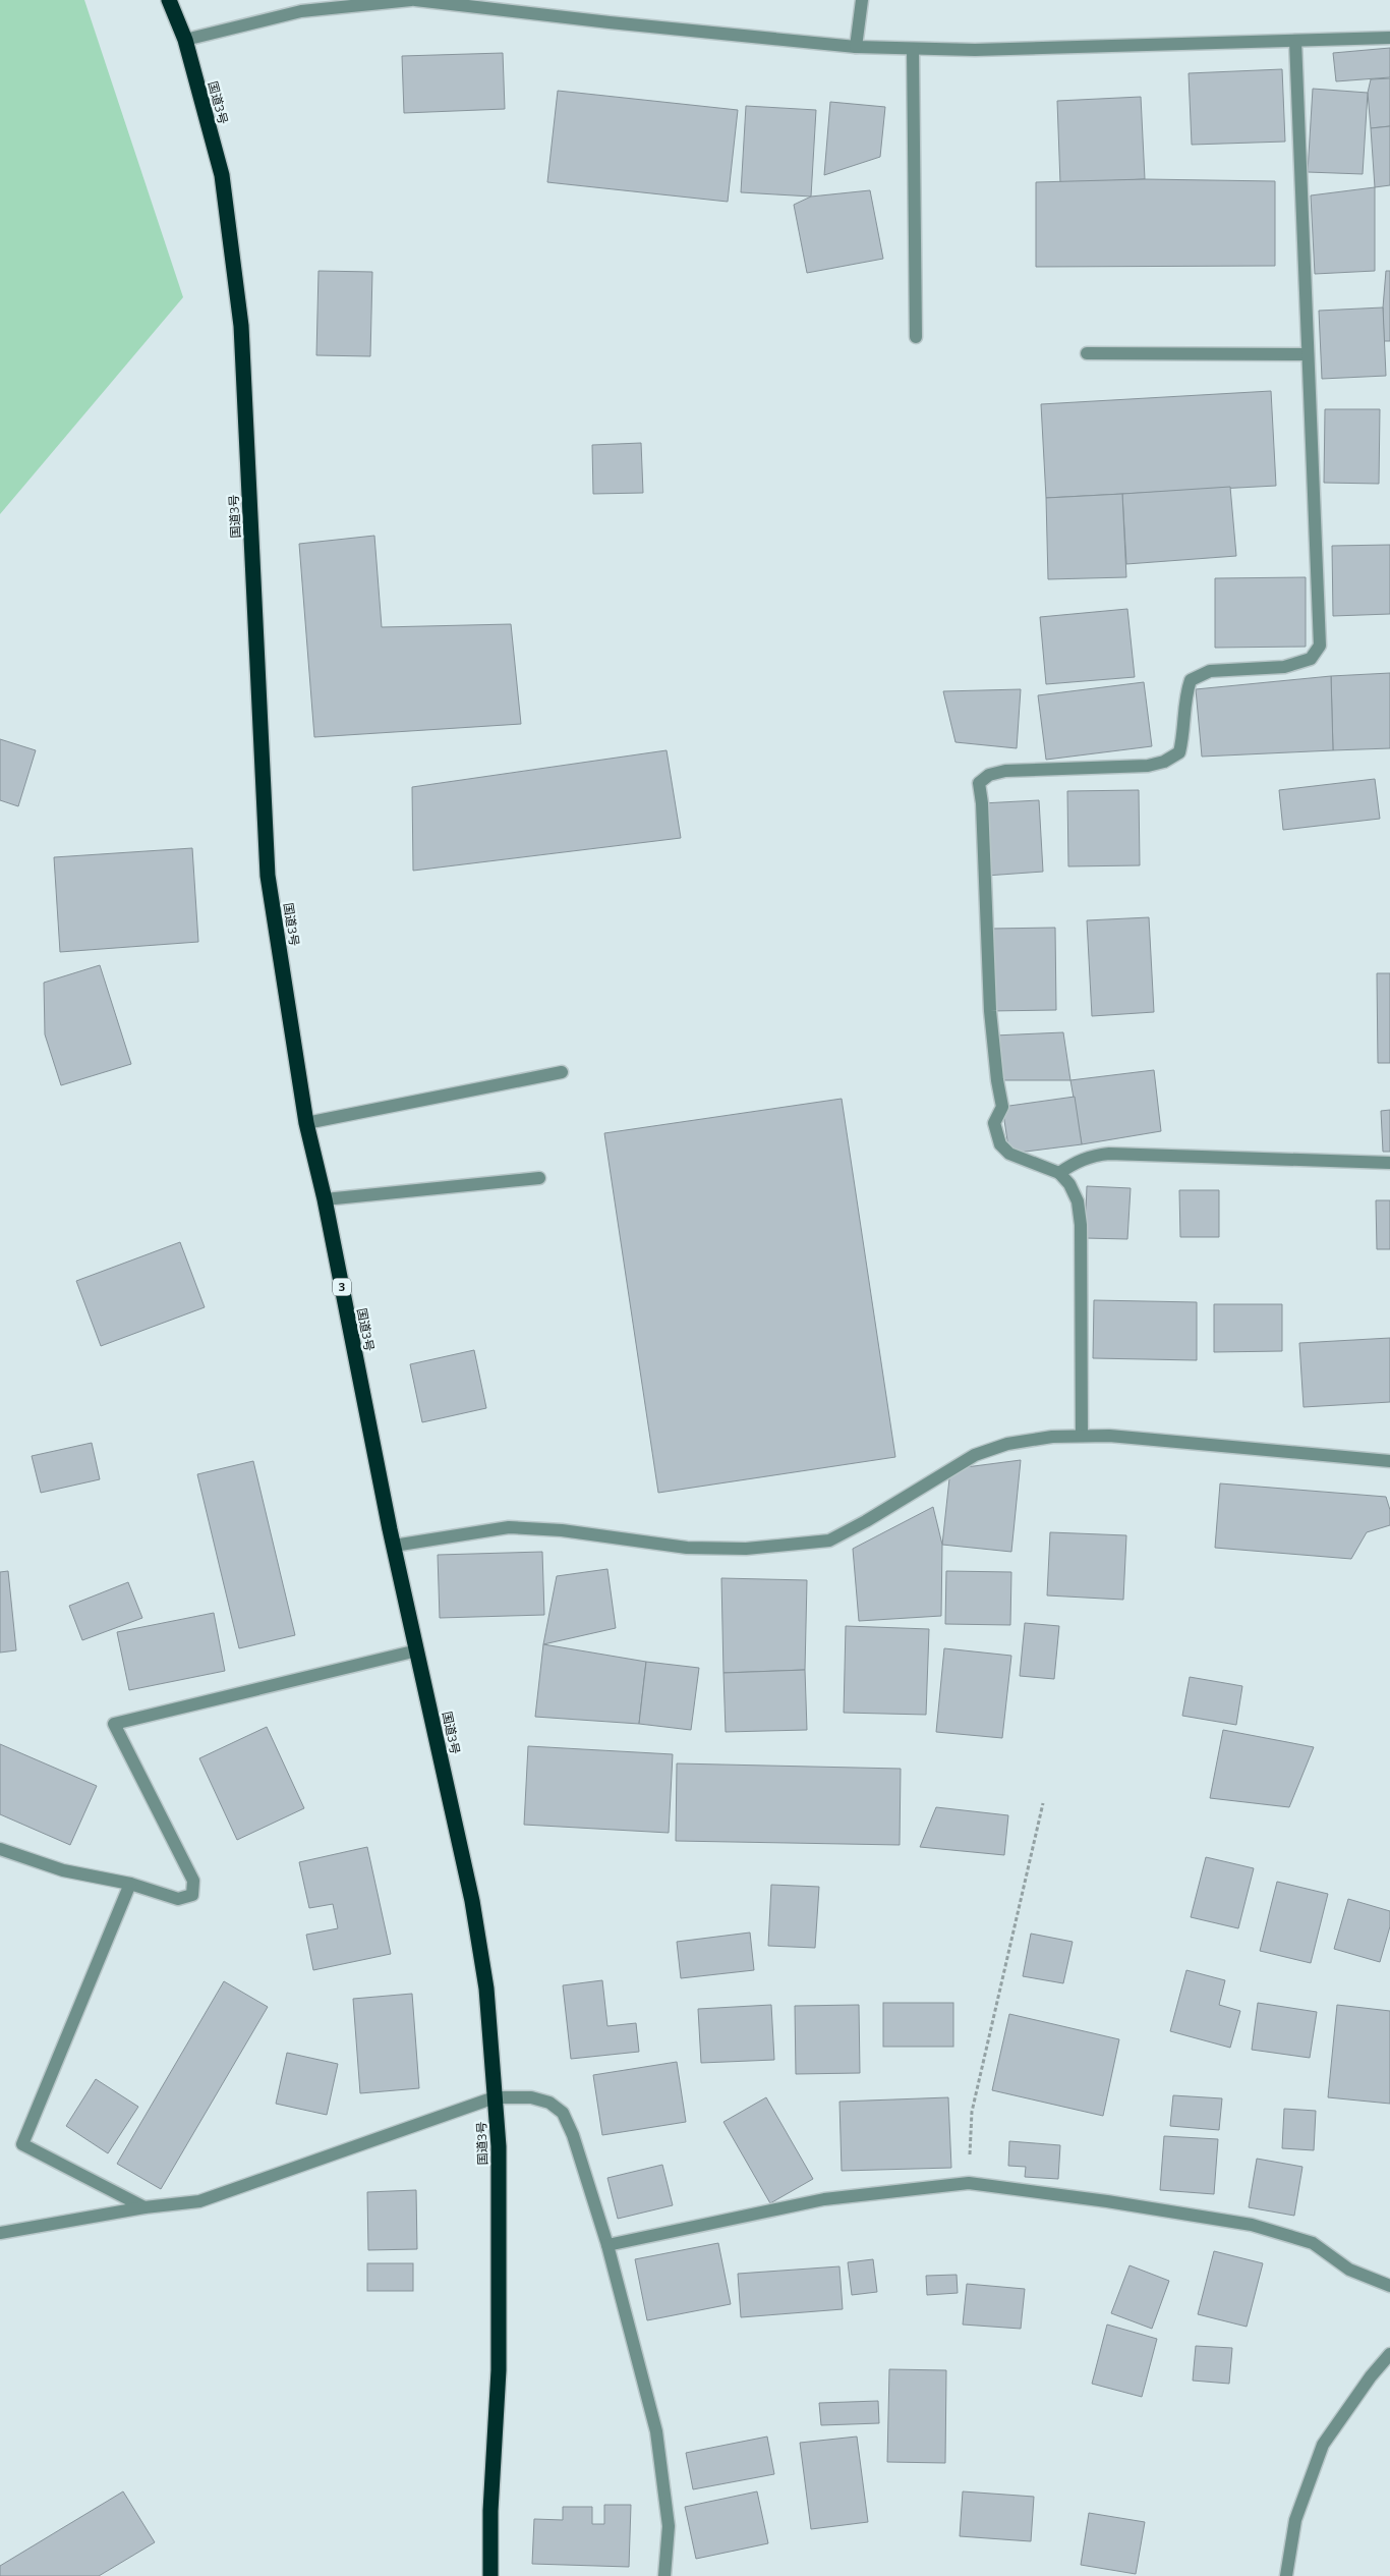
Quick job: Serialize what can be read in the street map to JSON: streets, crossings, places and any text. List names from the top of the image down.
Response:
{
  "streets": {
    "highway": ["国道3号", "3"]
  }
}
